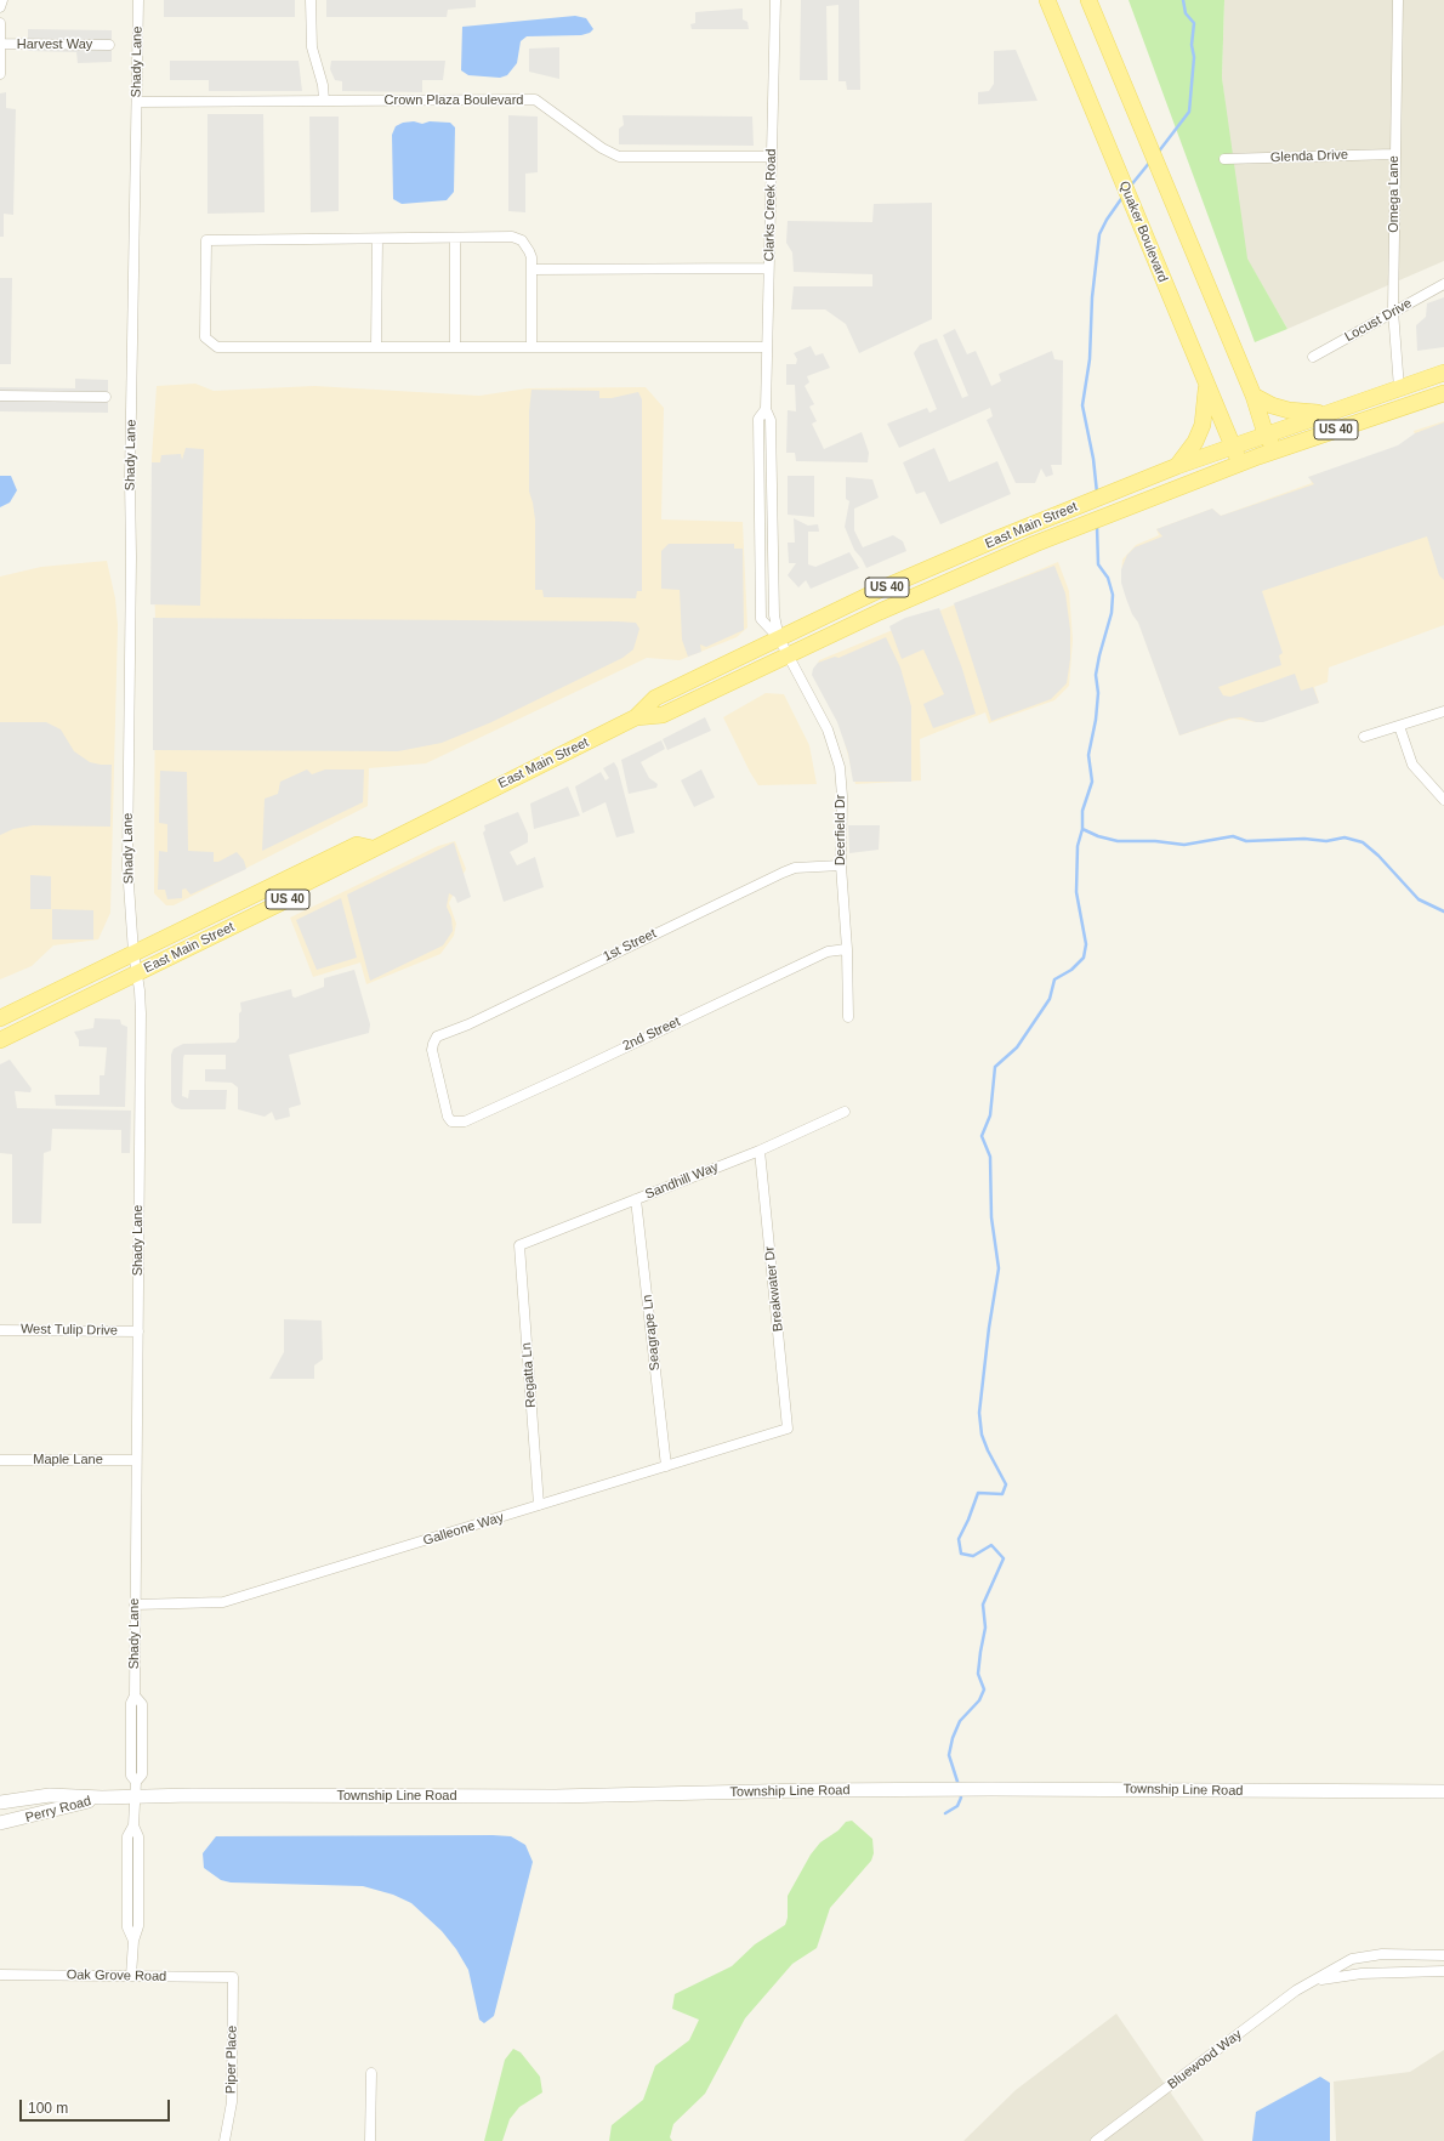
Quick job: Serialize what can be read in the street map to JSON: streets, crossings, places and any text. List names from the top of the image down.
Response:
{
  "streets": {
    "main road": ["Quaker Boulevard", "US 40", "East Main Street"],
    "street": [
      "Harvest Way",
      "Shady Lane",
      "Crown Plaza Boulevard",
      "Glenda Drive",
      "Omega Lane",
      "Clarks Creek Road",
      "Locust Drive",
      "Deerfield Dr",
      "1st Street",
      "2nd Street",
      "Sandhill Way",
      "Breakwater Dr",
      "West Tulip Drive",
      "Seagrape Ln",
      "Regatta Ln",
      "Maple Lane",
      "Galleone Way",
      "Township Line Road",
      "Perry Road",
      "Oak Grove Road",
      "Piper Place",
      "Bluewood Way"
    ]
  },
  "crossings": [
    ["Shady Lane", "Crown Plaza Boulevard"],
    ["Shady Lane", "East Main Street"],
    ["Shady Lane", "West Tulip Drive"],
    ["Shady Lane", "Maple Lane"],
    ["Shady Lane", "Galleone Way"],
    ["Shady Lane", "Township Line Road"],
    ["Crown Plaza Boulevard", "Clarks Creek Road"],
    ["Glenda Drive", "Omega Lane"],
    ["Omega Lane", "Locust Drive"],
    ["Omega Lane", "East Main Street"],
    ["Clarks Creek Road", "East Main Street"],
    ["Clarks Creek Road", "Deerfield Dr"],
    ["Quaker Boulevard", "East Main Street"],
    ["East Main Street", "Deerfield Dr"],
    ["Deerfield Dr", "1st Street"],
    ["Deerfield Dr", "2nd Street"],
    ["1st Street", "2nd Street"],
    ["Sandhill Way", "Breakwater Dr"],
    ["Sandhill Way", "Seagrape Ln"],
    ["Sandhill Way", "Regatta Ln"],
    ["Breakwater Dr", "Galleone Way"],
    ["Seagrape Ln", "Galleone Way"],
    ["Regatta Ln", "Galleone Way"],
    ["Township Line Road", "Perry Road"],
    ["Oak Grove Road", "Piper Place"]
  ],
  "scale_bar": "100 m"
}
